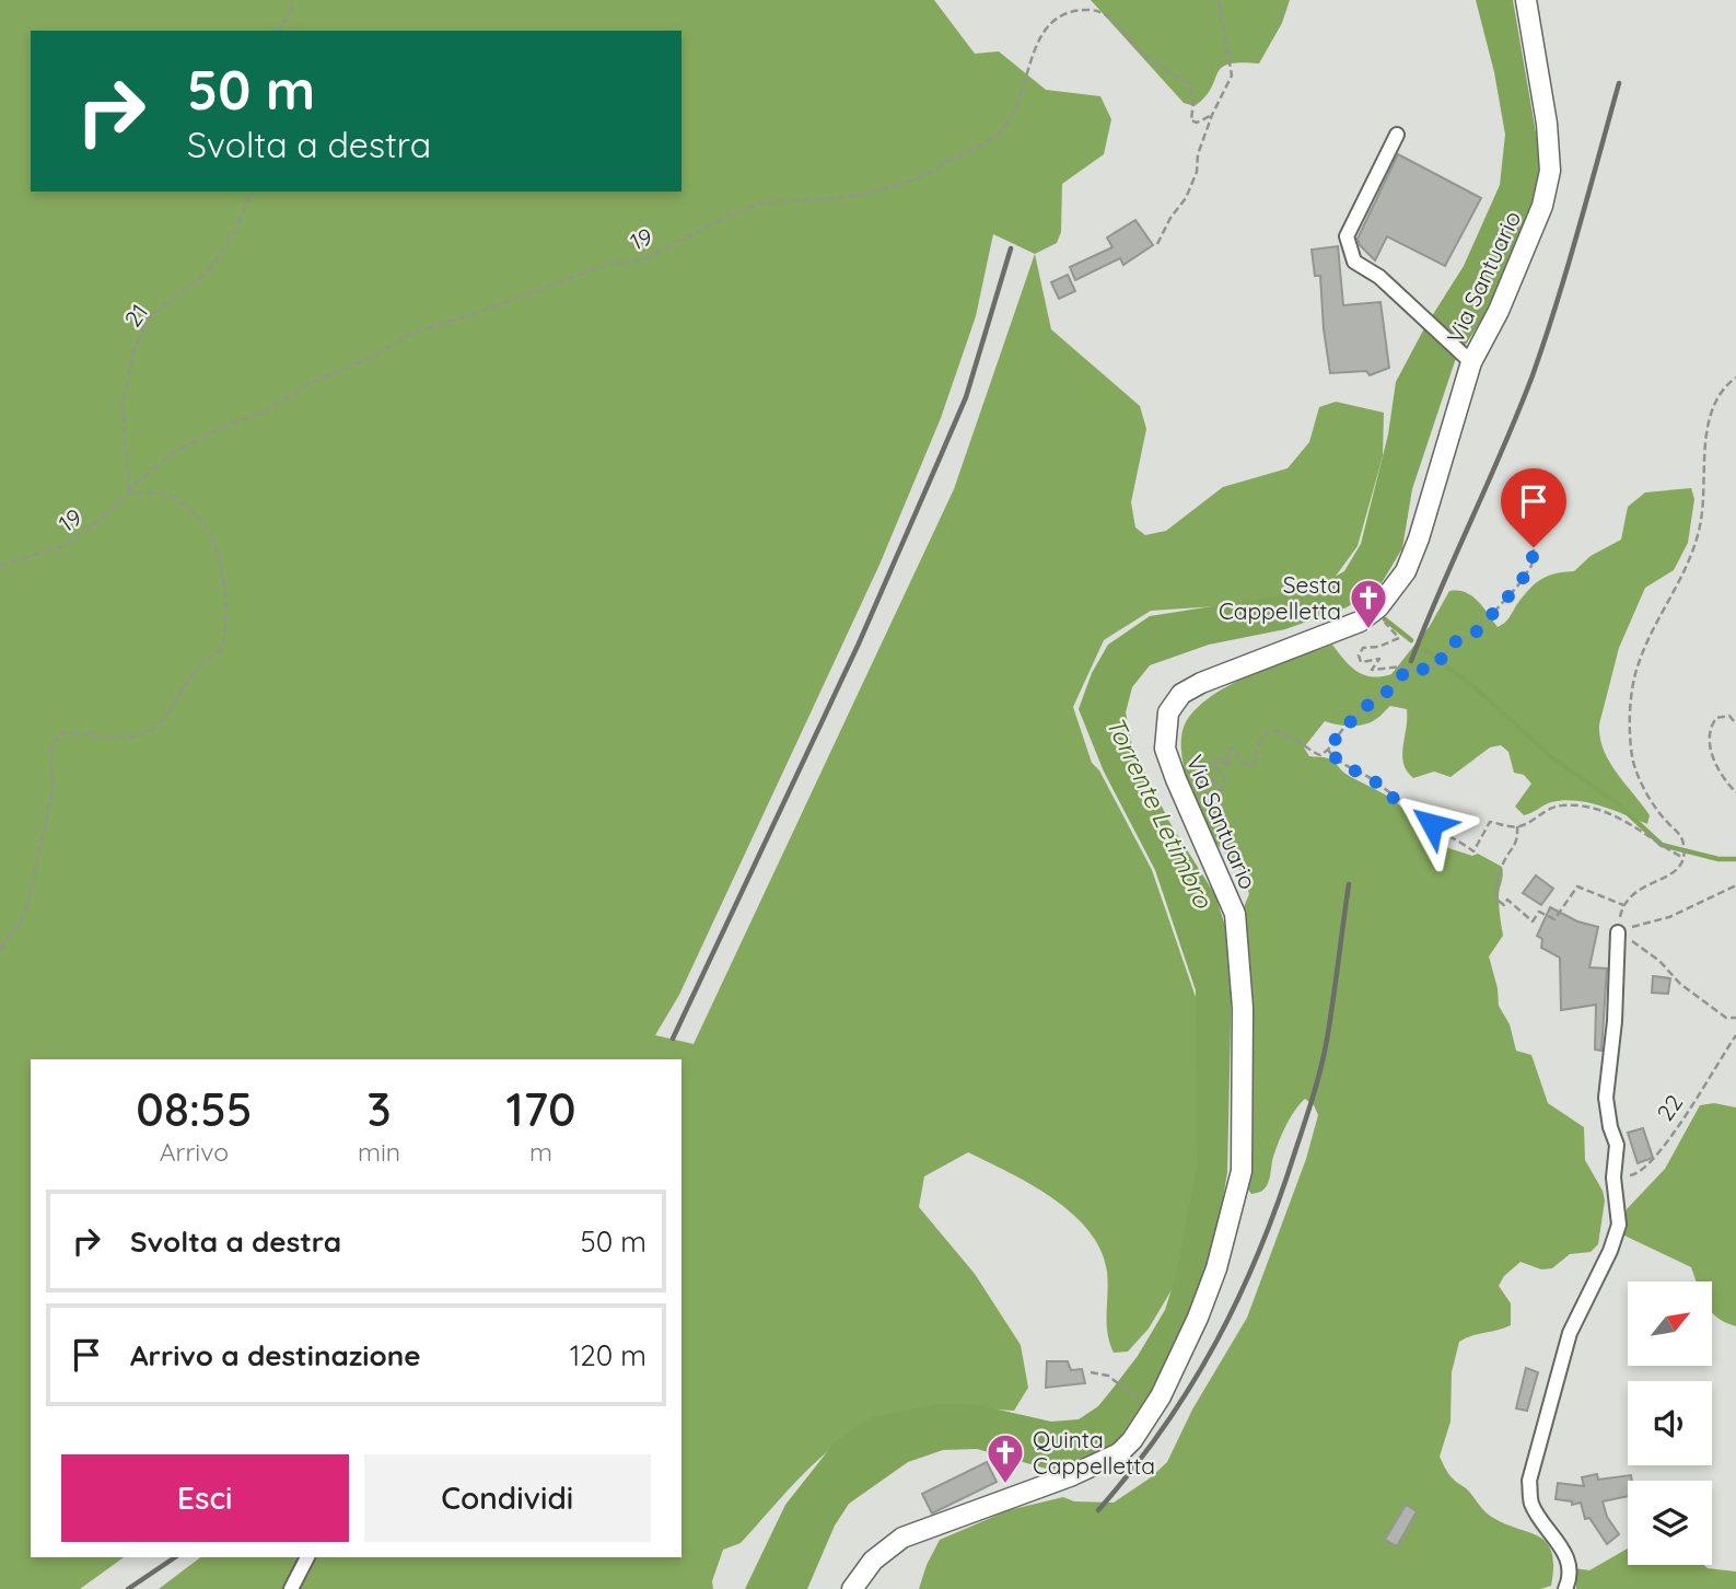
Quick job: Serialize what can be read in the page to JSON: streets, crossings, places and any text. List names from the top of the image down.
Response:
{
  "streets": {
    "main road": ["Via Santuario"],
    "path": ["19", "21", "22"]
  },
  "crossings": [
    ["19", "21"]
  ],
  "water": ["Torrente Letimbro"],
  "places": {
    "church": ["Sesta Cappelletta", "Quinta Cappelletta"]
  },
  "north": "top right",
  "page": {
    "turn": ["50 m", "Svolta a destra"],
    "eta": [
      "08:55",
      "Arrivo",
      "3",
      "min",
      "170",
      "m"
    ],
    "list": [
      {
        "name": "Svolta a destra",
        "value": "50 m"
      },
      {
        "name": "Arrivo a destinazione",
        "value": "120 m"
      }
    ],
    "buttons": ["Esci", "Condividi"]
  }
}
